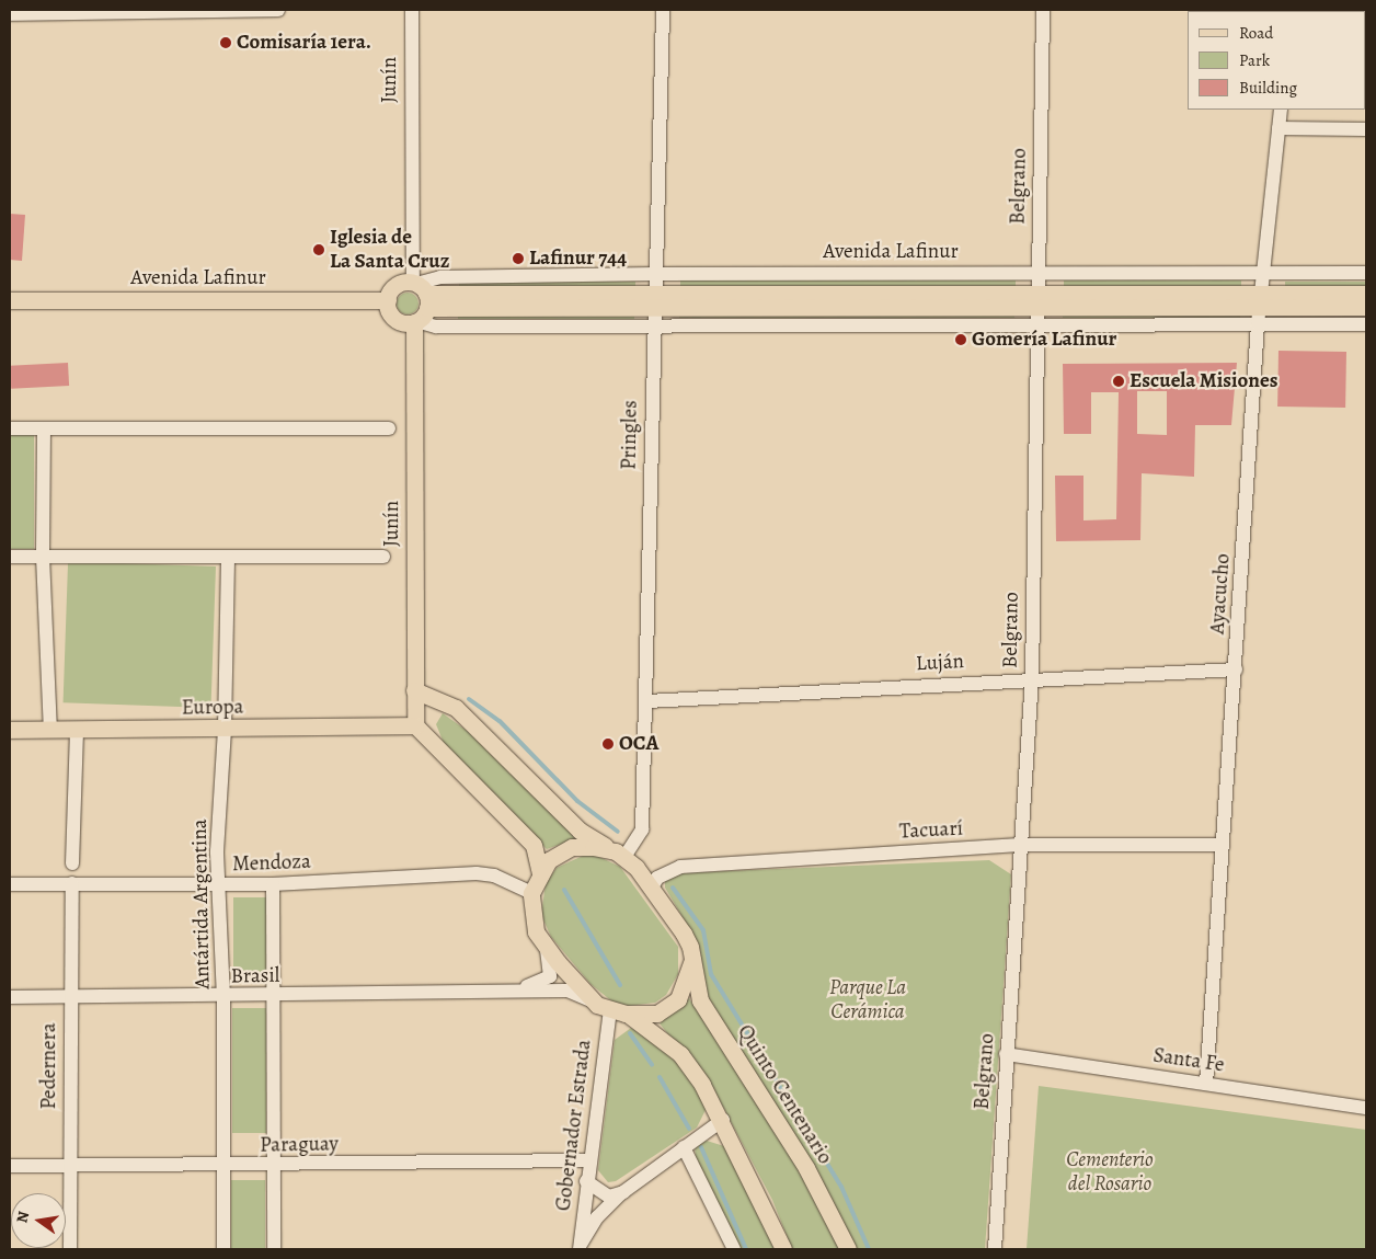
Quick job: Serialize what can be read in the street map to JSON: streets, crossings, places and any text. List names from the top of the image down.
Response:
{
  "streets": {
    "main road": [
      "Junín",
      "Avenida Lafinur",
      "Europa",
      "Quinto Centenario"
    ],
    "street": [
      "Belgrano",
      "Pringles",
      "Ayacucho",
      "Luján",
      "Tacuarí",
      "Mendoza",
      "Antártida Argentina",
      "Brasil",
      "Santa Fe",
      "Pedernera",
      "Gobernador Estrada",
      "Paraguay"
    ]
  },
  "crossings": [
    ["Junín", "Avenida Lafinur"],
    ["Junín", "Europa"],
    ["Belgrano", "Avenida Lafinur"],
    ["Belgrano", "Luján"],
    ["Belgrano", "Tacuarí"],
    ["Belgrano", "Santa Fe"],
    ["Avenida Lafinur", "Pringles"],
    ["Avenida Lafinur", "Ayacucho"],
    ["Pringles", "Luján"],
    ["Pringles", "Tacuarí"],
    ["Pringles", "Mendoza"],
    ["Pringles", "Brasil"],
    ["Pringles", "Quinto Centenario"],
    ["Pringles", "Gobernador Estrada"],
    ["Ayacucho", "Luján"],
    ["Ayacucho", "Tacuarí"],
    ["Ayacucho", "Santa Fe"],
    ["Europa", "Antártida Argentina"],
    ["Tacuarí", "Mendoza"],
    ["Tacuarí", "Brasil"],
    ["Tacuarí", "Quinto Centenario"],
    ["Tacuarí", "Gobernador Estrada"],
    ["Mendoza", "Antártida Argentina"],
    ["Mendoza", "Brasil"],
    ["Mendoza", "Pedernera"],
    ["Mendoza", "Quinto Centenario"],
    ["Mendoza", "Gobernador Estrada"],
    ["Antártida Argentina", "Brasil"],
    ["Antártida Argentina", "Paraguay"],
    ["Brasil", "Pedernera"],
    ["Brasil", "Quinto Centenario"],
    ["Brasil", "Gobernador Estrada"],
    ["Pedernera", "Paraguay"],
    ["Quinto Centenario", "Gobernador Estrada"],
    ["Gobernador Estrada", "Paraguay"]
  ],
  "parks": ["Parque La Cerámica", "Cementerio del Rosario"],
  "places": [
    "Comisaría 1era.",
    "Iglesia de La Santa Cruz",
    "Lafinur 744",
    "Gomería Lafinur",
    "Escuela Misiones",
    "OCA"
  ],
  "legend": ["Road", "Park", "Building"],
  "north": "left"
}
